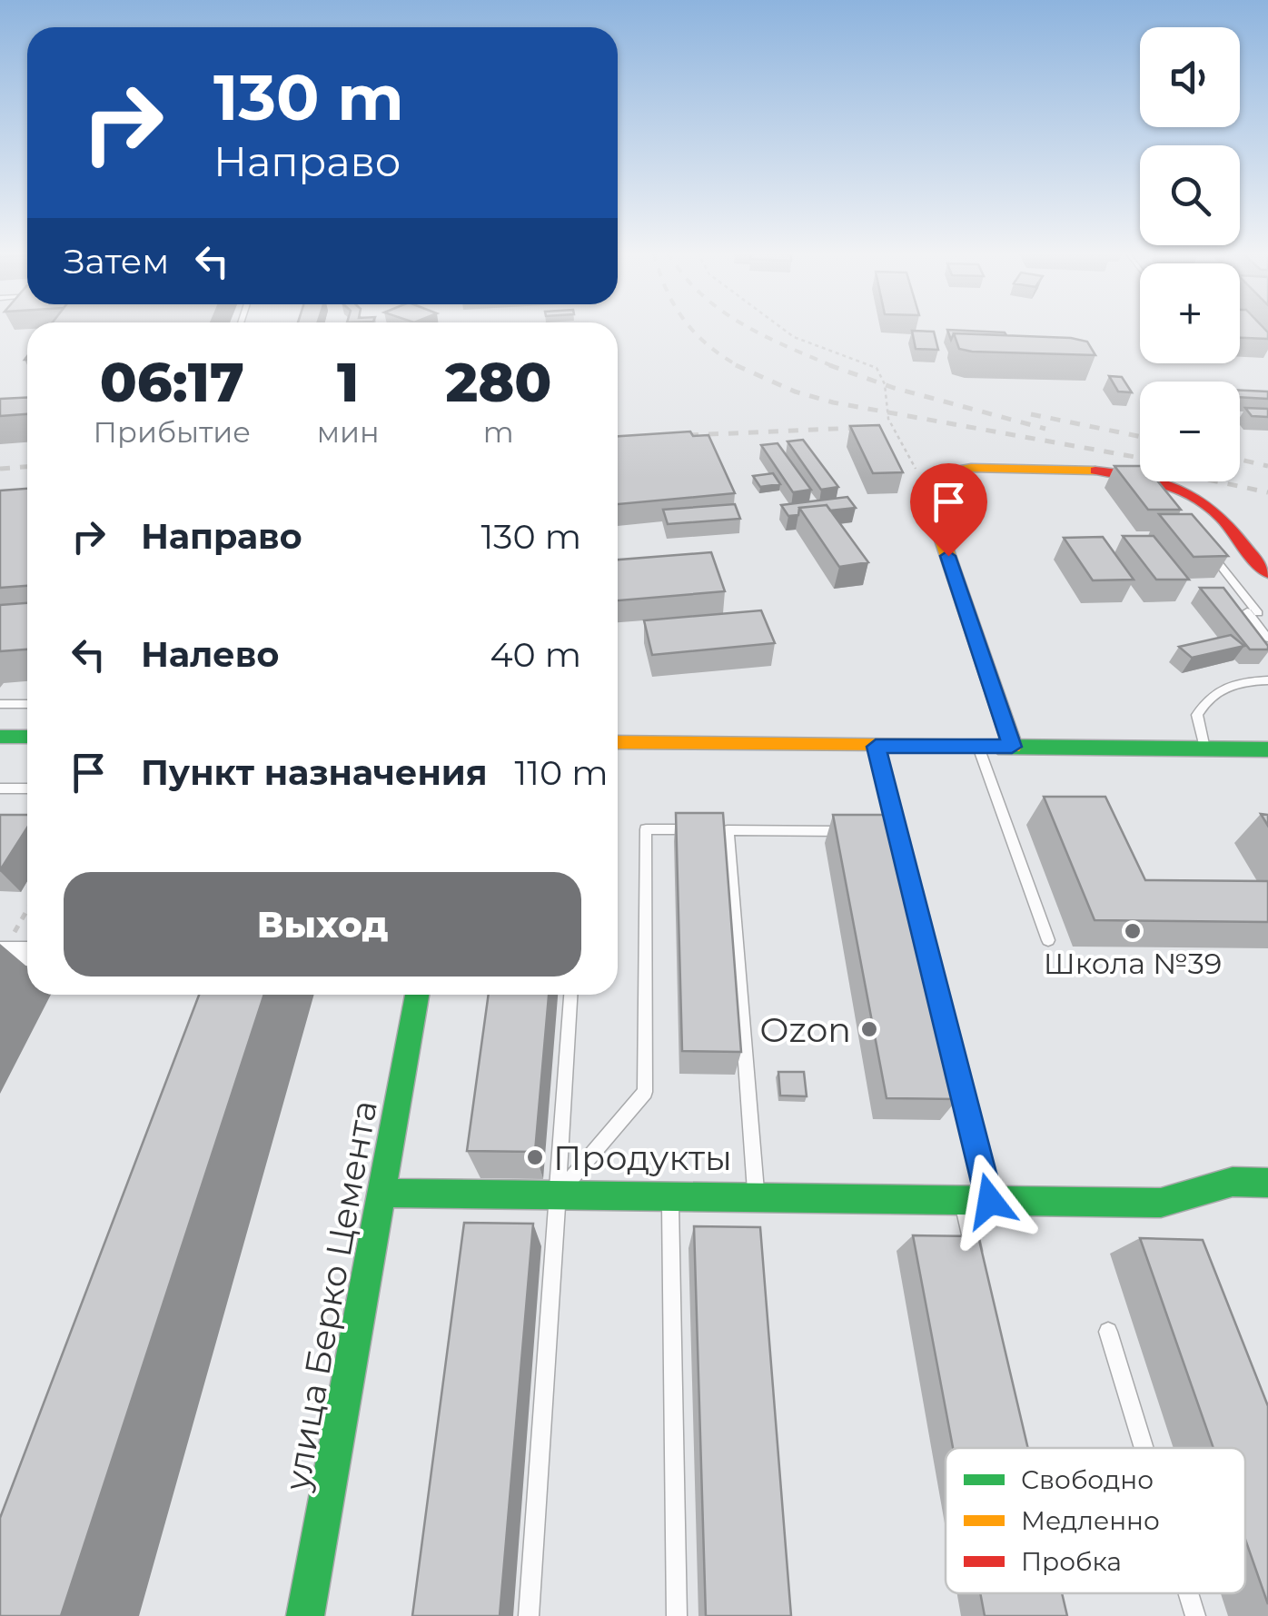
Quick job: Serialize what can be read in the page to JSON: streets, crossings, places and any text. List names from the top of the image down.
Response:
{
  "streets": {
    "street": ["улица Берко Цемента"]
  },
  "places": ["Школа №39", "Ozon", "Продукты"],
  "legend": ["Свободно", "Медленно", "Пробка"],
  "page": {
    "map_buttons": ["+", "−"],
    "turn": ["130 m", "Направо"],
    "then": "Затем",
    "eta": [
      "06:17",
      "Прибытие",
      "1",
      "мин",
      "280",
      "m"
    ],
    "list": [
      {
        "name": "Направо",
        "value": "130 m"
      },
      {
        "name": "Налево",
        "value": "40 m"
      },
      {
        "name": "Пункт назначения",
        "value": "110 m"
      }
    ],
    "buttons": "Выход"
  }
}
